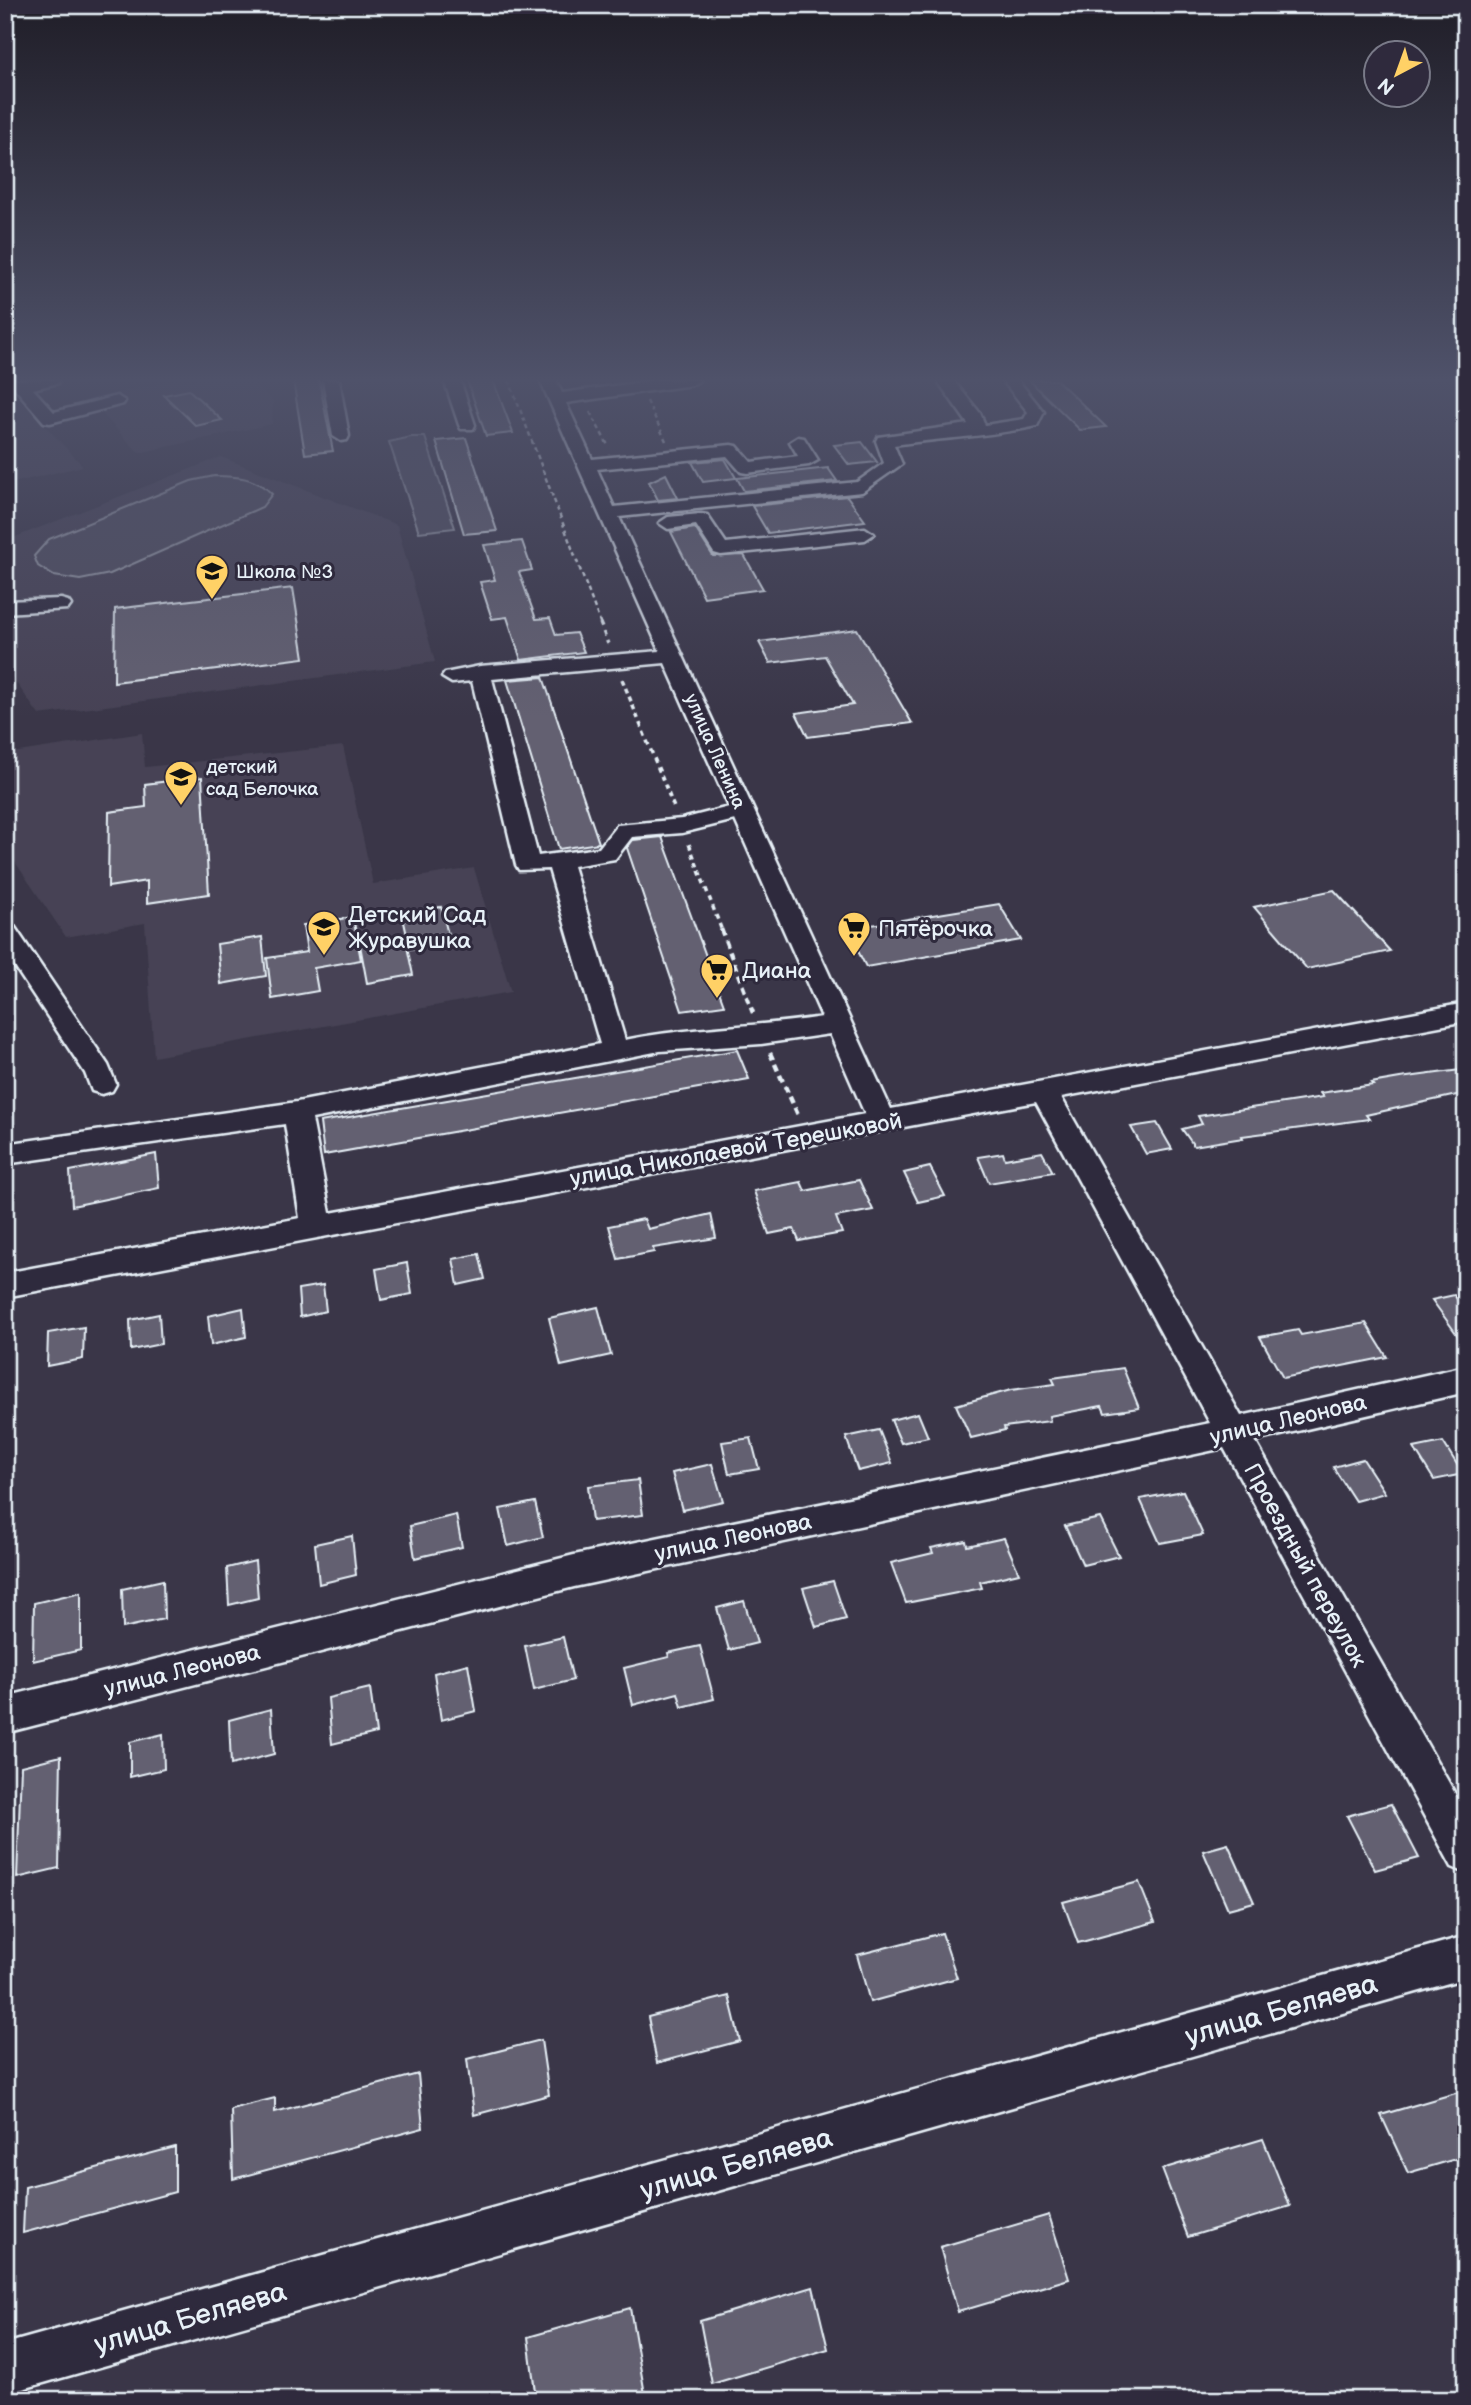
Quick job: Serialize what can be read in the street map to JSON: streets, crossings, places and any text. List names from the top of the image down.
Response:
{
  "streets": {
    "street": [
      "улица Ленина",
      "улица Николаевой Терешковой",
      "улица Леонова",
      "Проездный переулок",
      "улица Беляева"
    ]
  },
  "crossings": [
    ["улица Ленина", "улица Николаевой Терешковой"],
    ["улица Николаевой Терешковой", "Проездный переулок"],
    ["улица Леонова", "Проездный переулок"]
  ],
  "places": {
    "school or university": ["Школа №3", "детский сад Белочка", "Детский Сад Журавушка"],
    "supermarket": ["Пятёрочка", "Диана"]
  },
  "north": "bottom left"
}
